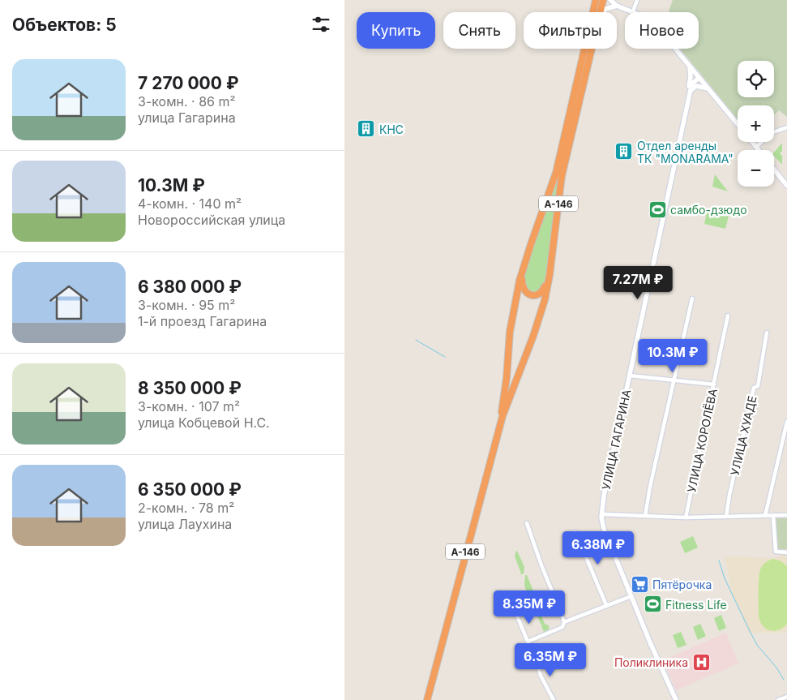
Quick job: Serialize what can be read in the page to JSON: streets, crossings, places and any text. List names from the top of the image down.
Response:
{
  "streets": {
    "highway": ["А-146"],
    "street": ["УЛИЦА ХУАДЕ", "УЛИЦА ГАГАРИНА", "УЛИЦА КОРОЛЁВА"]
  },
  "places": {
    "building": ["КНС", "Отдел аренды ТК \"MONARAMA\""],
    "sports": ["самбо-дзюдо", "Fitness Life"],
    "supermarket": ["Пятёрочка"],
    "hospital": ["Поликлиника"]
  },
  "page": {
    "heading": "Объектов: 5",
    "chip": [
      "Купить",
      "Снять",
      "Фильтры",
      "Новое"
    ],
    "list": [
      {
        "name": "7 270 000 ₽",
        "note": "3-комн. · 86 m² · улица Гагарина"
      },
      {
        "name": "10.3M ₽",
        "note": "4-комн. · 140 m² · Новороссийская улица"
      },
      {
        "name": "6 380 000 ₽",
        "note": "3-комн. · 95 m² · 1-й проезд Гагарина"
      },
      {
        "name": "8 350 000 ₽",
        "note": "3-комн. · 107 m² · улица Кобцевой Н.С."
      },
      {
        "name": "6 350 000 ₽",
        "note": "2-комн. · 78 m² · улица Лаухина"
      }
    ],
    "map_buttons": ["+", "−"],
    "price": [
      "7.27M ₽",
      "10.3M ₽",
      "6.38M ₽",
      "8.35M ₽",
      "6.35M ₽"
    ]
  }
}
